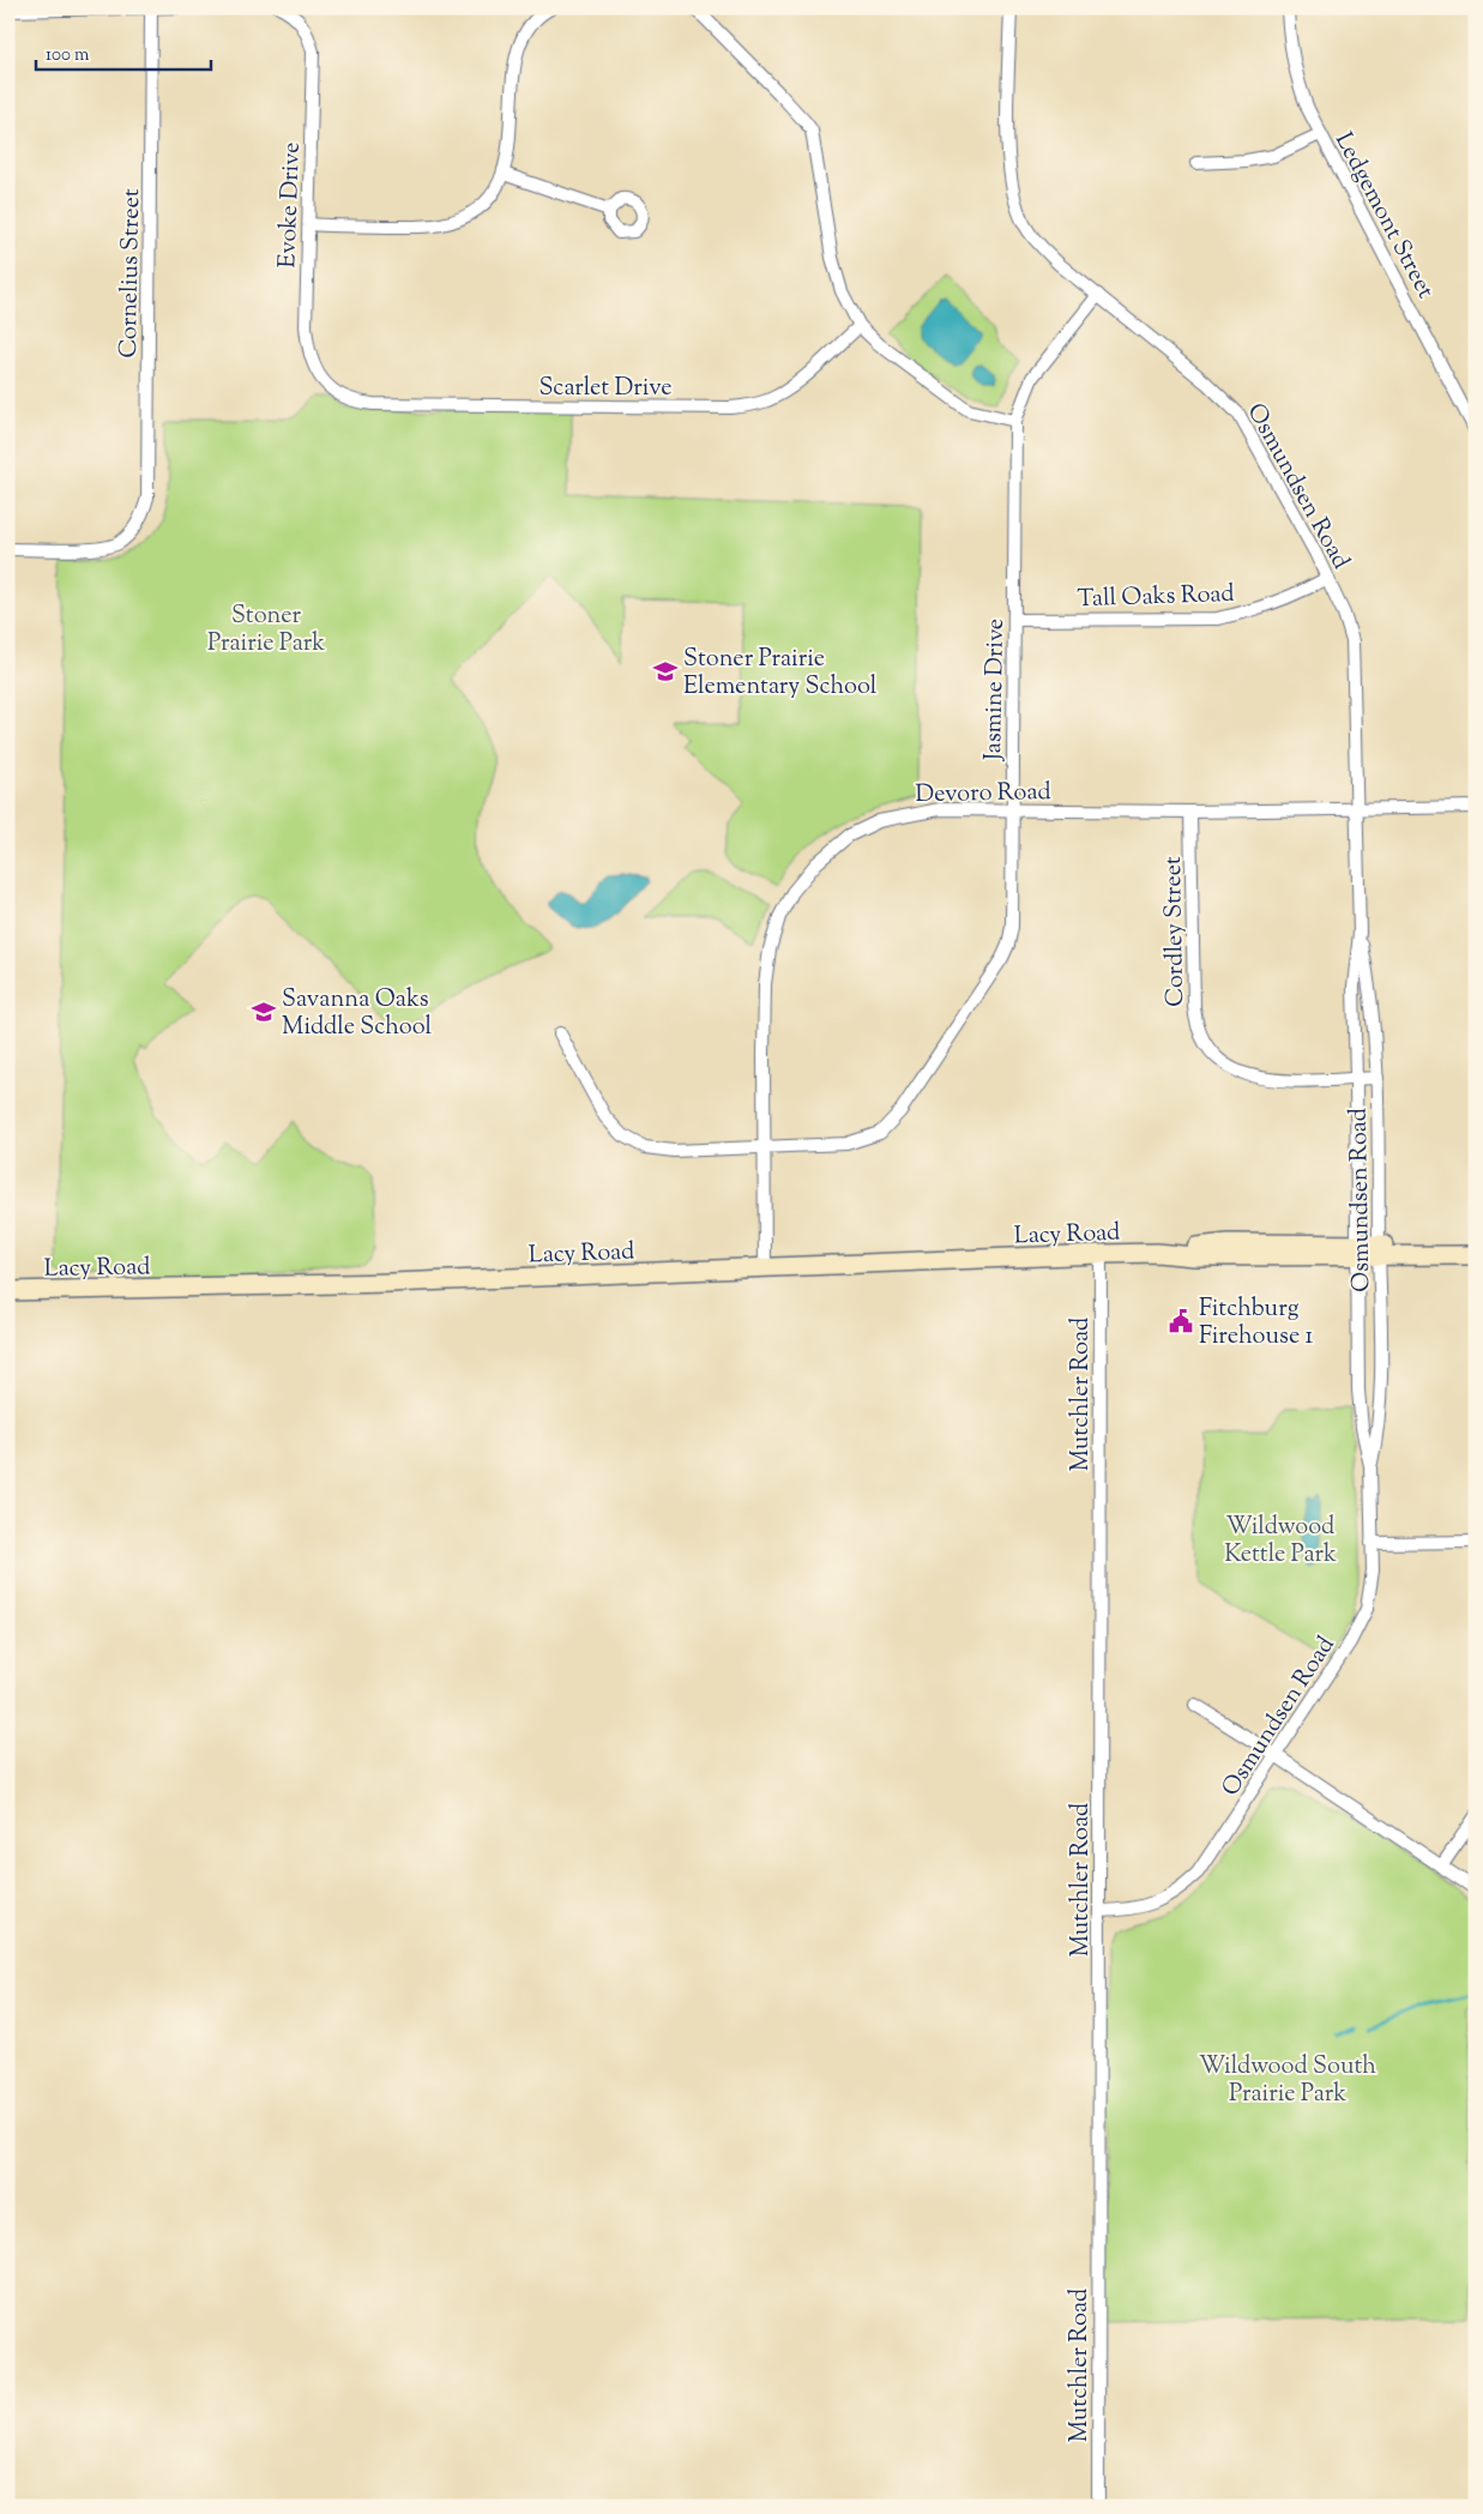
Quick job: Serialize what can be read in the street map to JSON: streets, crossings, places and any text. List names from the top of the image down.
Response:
{
  "streets": {
    "street": [
      "Evoke Drive",
      "Ledgemont Street",
      "Cornelius Street",
      "Scarlet Drive",
      "Osmundsen Road",
      "Tall Oaks Road",
      "Jasmine Drive",
      "Devoro Road",
      "Cordley Street",
      "Lacy Road",
      "Mutchler Road"
    ]
  },
  "crossings": [
    ["Evoke Drive", "Scarlet Drive"],
    ["Osmundsen Road", "Tall Oaks Road"],
    ["Osmundsen Road", "Jasmine Drive"],
    ["Osmundsen Road", "Devoro Road"],
    ["Osmundsen Road", "Cordley Street"],
    ["Osmundsen Road", "Lacy Road"],
    ["Osmundsen Road", "Mutchler Road"],
    ["Tall Oaks Road", "Jasmine Drive"],
    ["Jasmine Drive", "Devoro Road"],
    ["Devoro Road", "Cordley Street"],
    ["Devoro Road", "Lacy Road"],
    ["Lacy Road", "Mutchler Road"]
  ],
  "parks": ["Stoner Prairie Park", "Wildwood Kettle Park", "Wildwood South Prairie Park"],
  "places": {
    "school or university": ["Stoner Prairie Elementary School", "Savanna Oaks Middle School"],
    "public building": ["Fitchburg Firehouse 1"]
  },
  "scale_bar": "100 m"
}
